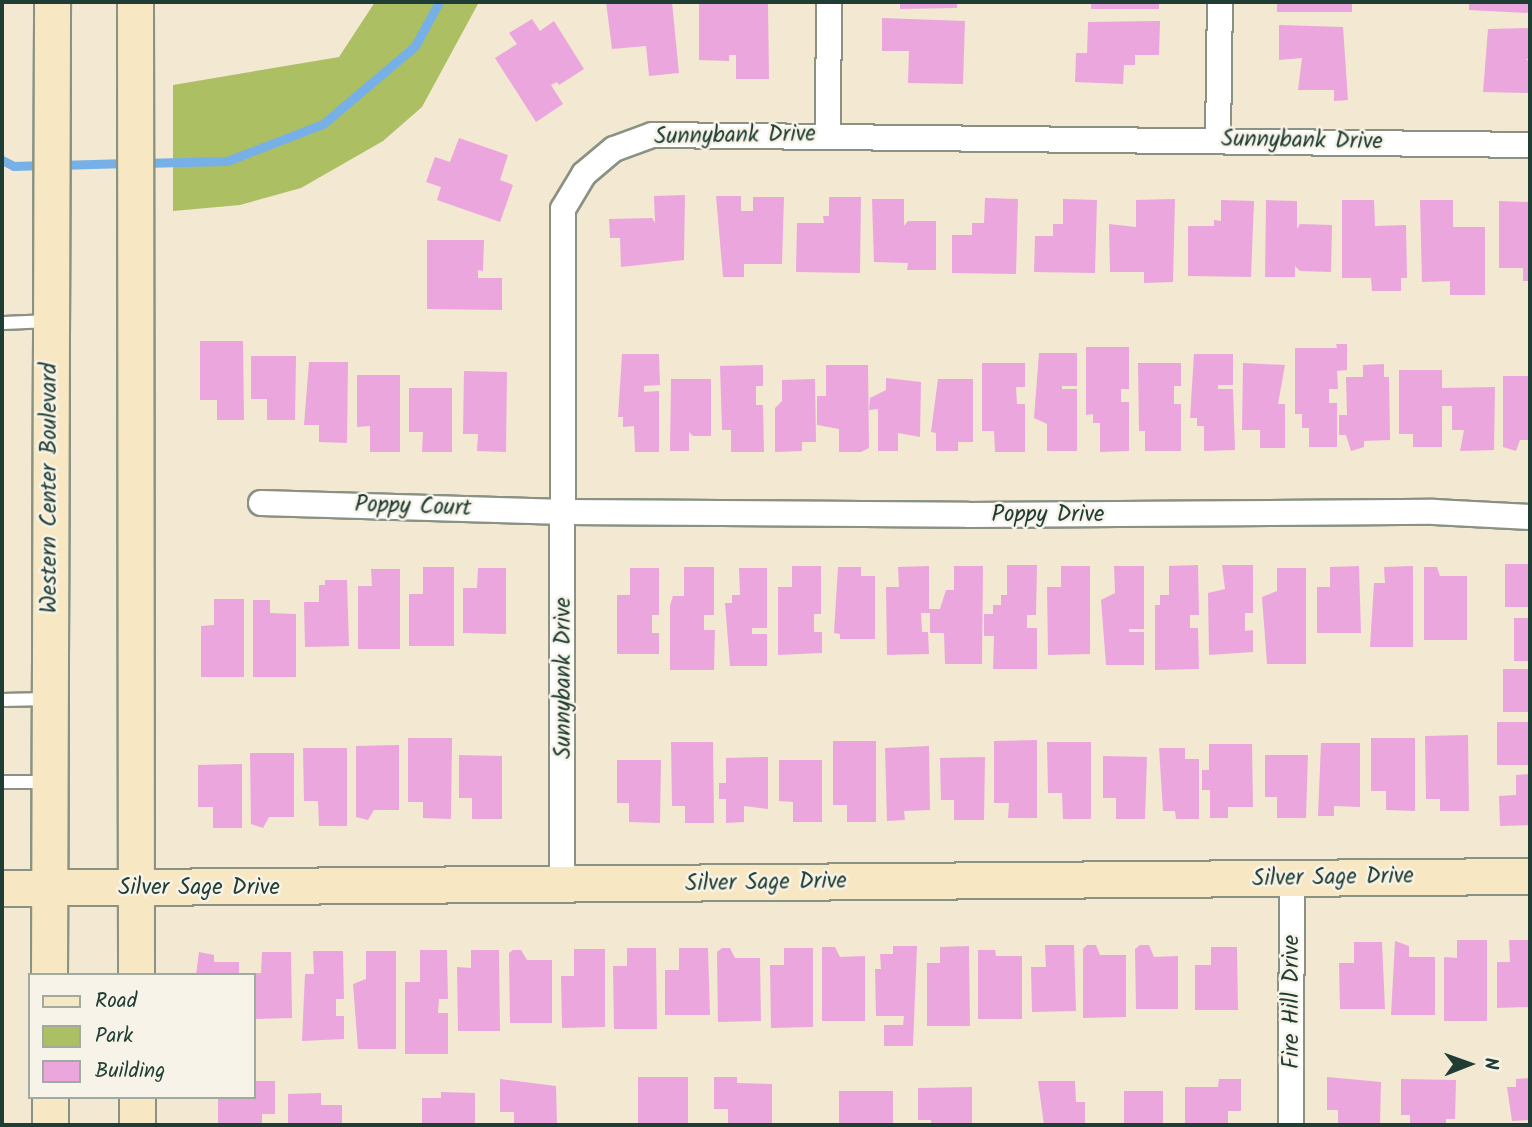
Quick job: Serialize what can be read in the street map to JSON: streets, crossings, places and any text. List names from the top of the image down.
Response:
{
  "streets": {
    "main road": ["Western Center Boulevard", "Silver Sage Drive"],
    "street": [
      "Sunnybank Drive",
      "Poppy Court",
      "Poppy Drive",
      "Fire Hill Drive"
    ]
  },
  "crossings": [
    ["Sunnybank Drive", "Poppy Court"],
    ["Sunnybank Drive", "Poppy Drive"],
    ["Sunnybank Drive", "Silver Sage Drive"],
    ["Western Center Boulevard", "Silver Sage Drive"],
    ["Poppy Court", "Poppy Drive"],
    ["Silver Sage Drive", "Fire Hill Drive"]
  ],
  "legend": ["Road", "Park", "Building"],
  "north": "right"
}
